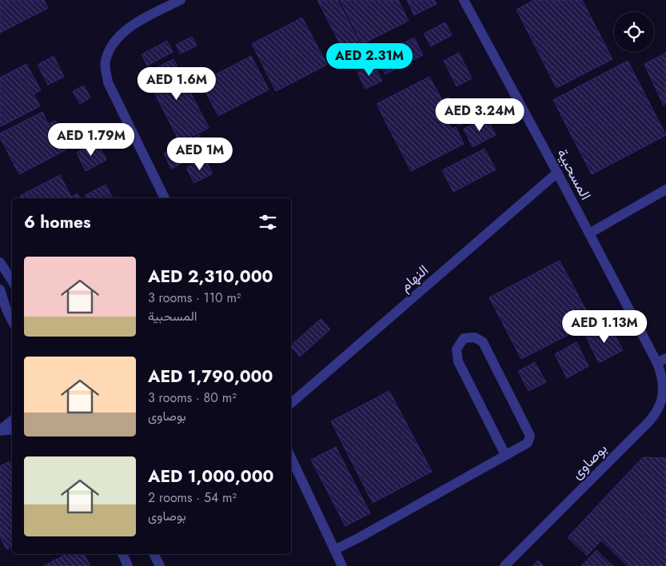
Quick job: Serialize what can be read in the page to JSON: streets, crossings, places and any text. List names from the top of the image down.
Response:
{
  "streets": {
    "street": ["المسحبية", "النهام", "بوصاوى"]
  },
  "crossings": [
    ["المسحبية", "النهام"],
    ["المسحبية", "بوصاوى"]
  ],
  "page": {
    "price": [
      "AED 2.31M",
      "AED 1.6M",
      "AED 3.24M",
      "AED 1.79M",
      "AED 1M",
      "AED 1.13M"
    ],
    "heading": "6 homes",
    "list": [
      {
        "name": "AED 2,310,000",
        "note": "3 rooms · 110 m² · المسحبية"
      },
      {
        "name": "AED 1,790,000",
        "note": "3 rooms · 80 m² · بوصاوى"
      },
      {
        "name": "AED 1,000,000",
        "note": "2 rooms · 54 m² · بوصاوى"
      }
    ]
  }
}
